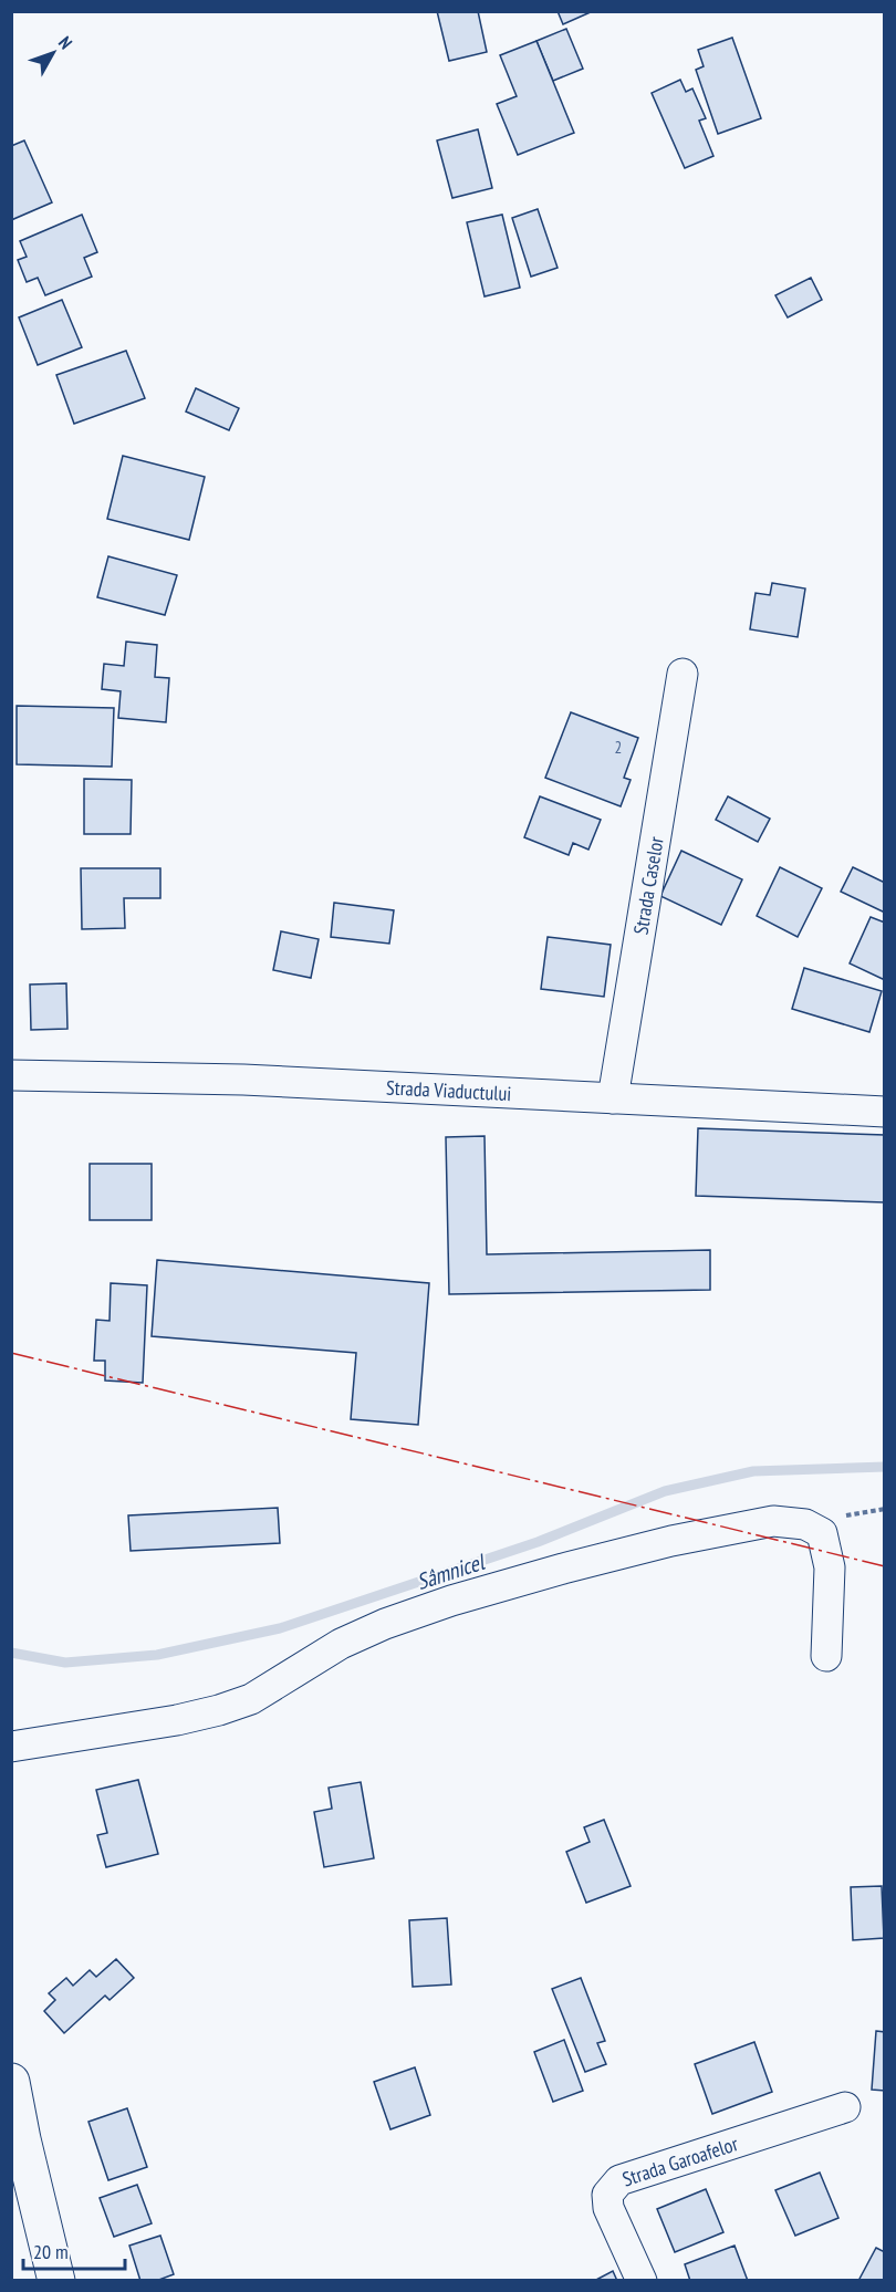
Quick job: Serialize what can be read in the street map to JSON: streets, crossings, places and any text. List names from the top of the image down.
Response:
{
  "streets": {
    "street": ["Strada Caselor", "Strada Viaductului", "Strada Garoafelor"]
  },
  "crossings": [
    ["Strada Caselor", "Strada Viaductului"]
  ],
  "water": ["Sâmnicel"],
  "house_numbers": ["2"],
  "scale_bar": "20 m",
  "north": "top right"
}
